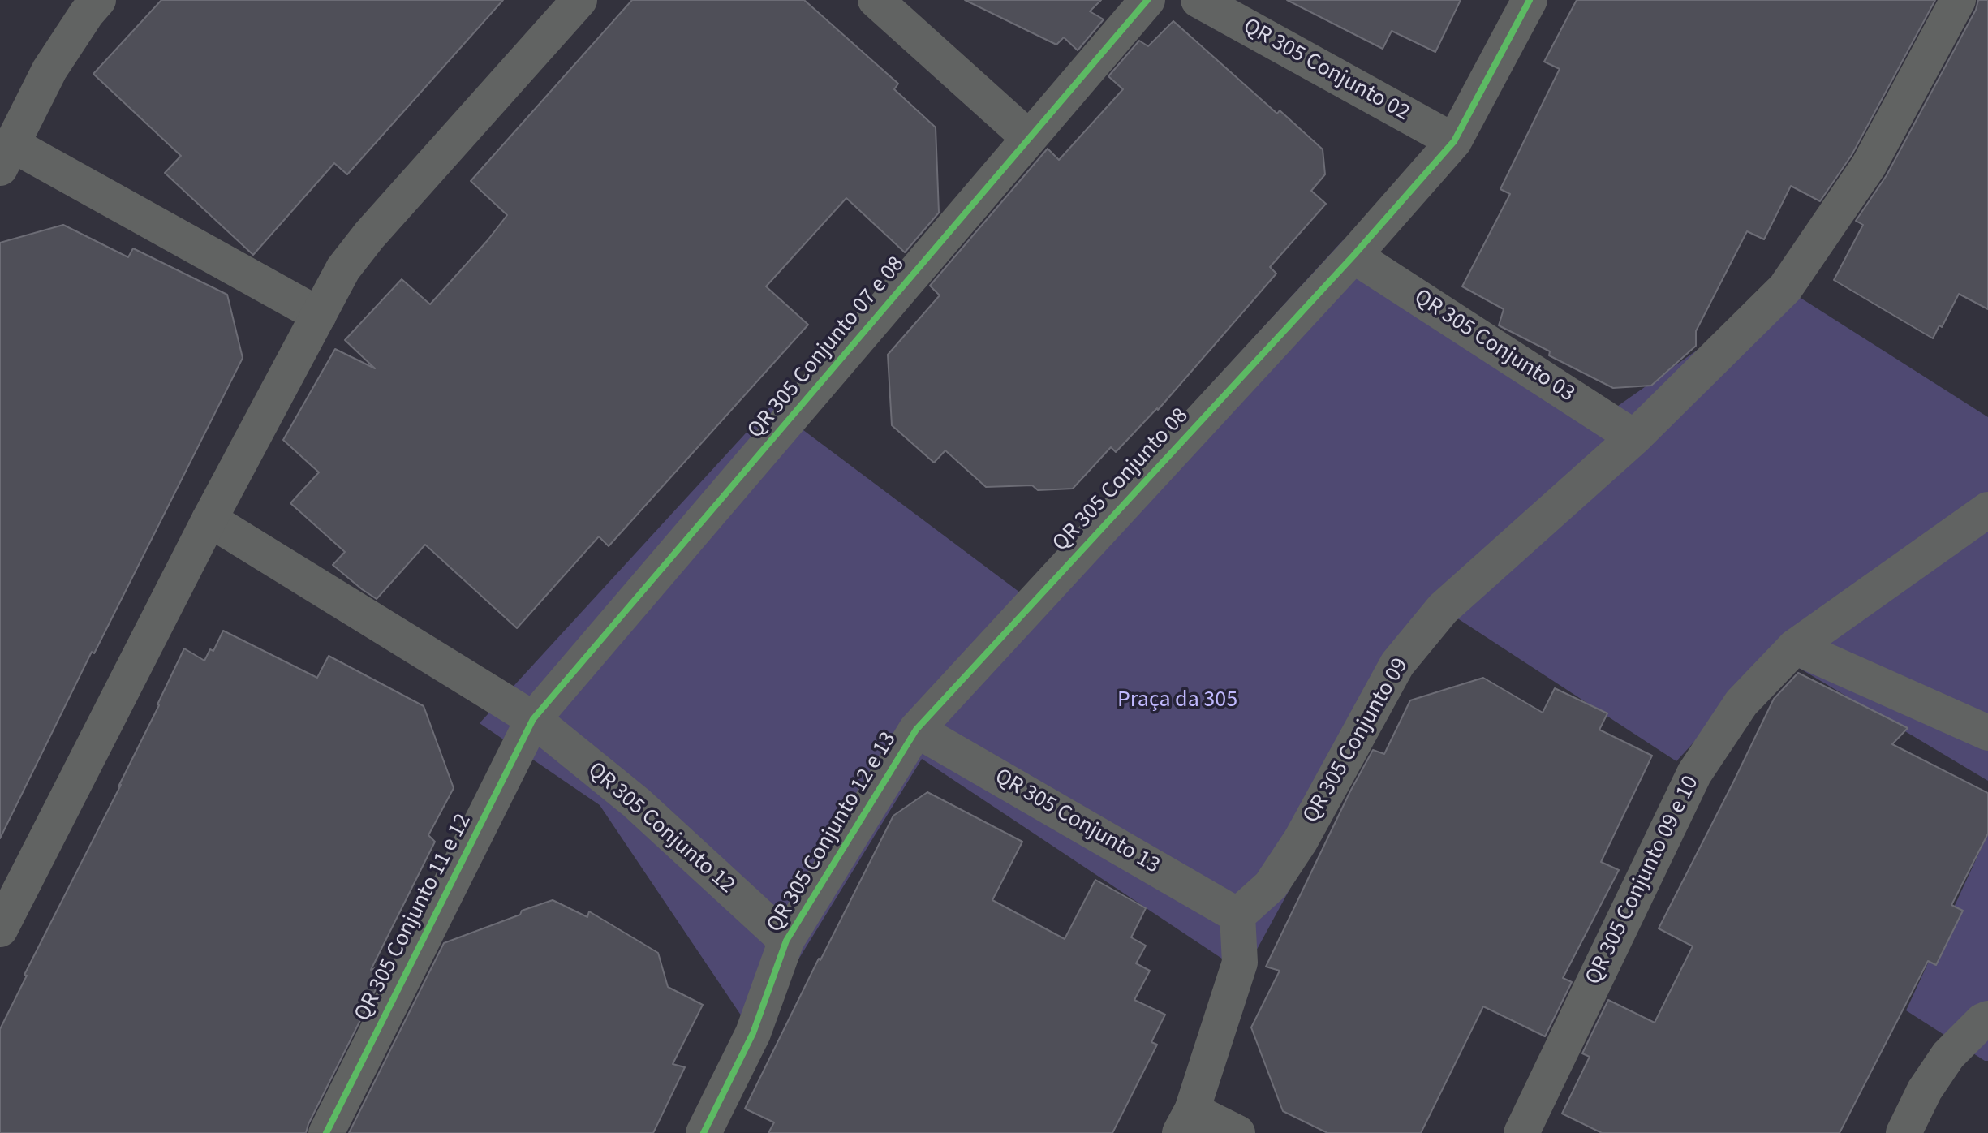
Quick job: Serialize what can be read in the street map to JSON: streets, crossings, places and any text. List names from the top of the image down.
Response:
{
  "streets": {
    "street": [
      "QR 305 Conjunto 02",
      "QR 305 Conjunto 03",
      "QR 305 Conjunto 07 e 08",
      "QR 305 Conjunto 08",
      "QR 305 Conjunto 09",
      "QR 305 Conjunto 13",
      "QR 305 Conjunto 12",
      "QR 305 Conjunto 12 e 13",
      "QR 305 Conjunto 09 e 10",
      "QR 305 Conjunto 11 e 12"
    ]
  },
  "crossings": [
    ["QR 305 Conjunto 02", "QR 305 Conjunto 08"],
    ["QR 305 Conjunto 03", "QR 305 Conjunto 08"],
    ["QR 305 Conjunto 03", "QR 305 Conjunto 09"],
    ["QR 305 Conjunto 07 e 08", "QR 305 Conjunto 12"],
    ["QR 305 Conjunto 07 e 08", "QR 305 Conjunto 11 e 12"],
    ["QR 305 Conjunto 08", "QR 305 Conjunto 13"],
    ["QR 305 Conjunto 08", "QR 305 Conjunto 12 e 13"],
    ["QR 305 Conjunto 09", "QR 305 Conjunto 13"],
    ["QR 305 Conjunto 13", "QR 305 Conjunto 12 e 13"],
    ["QR 305 Conjunto 12", "QR 305 Conjunto 12 e 13"],
    ["QR 305 Conjunto 12", "QR 305 Conjunto 11 e 12"]
  ],
  "parks": ["Praça da 305"]
}
